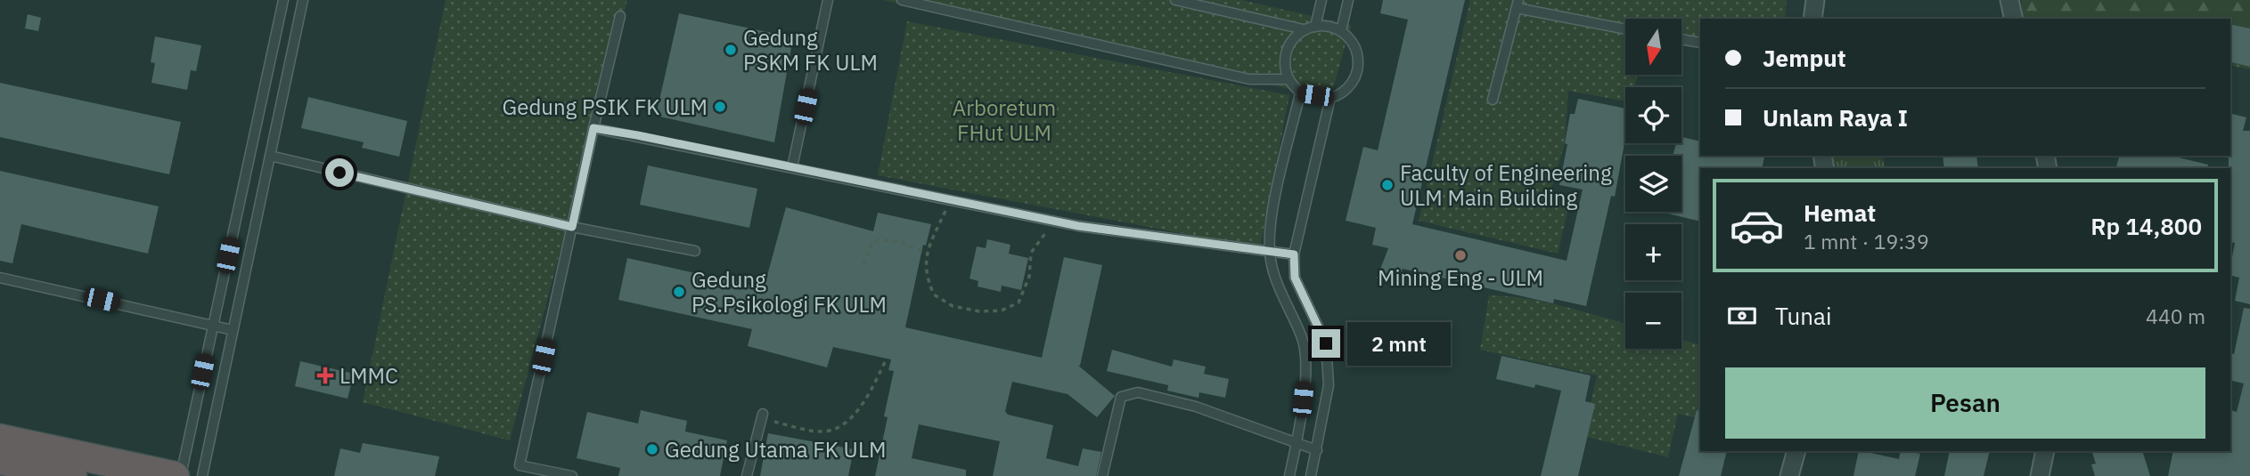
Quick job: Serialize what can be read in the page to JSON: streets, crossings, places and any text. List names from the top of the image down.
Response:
{
  "parks": ["Arboretum FHut ULM"],
  "places": {
    "other": [
      "Gedung PSKM FK ULM",
      "Gedung PSIK FK ULM",
      "Faculty of Engineering ULM Main Building",
      "Mining Eng - ULM",
      "Gedung PS.Psikologi FK ULM",
      "Gedung Utama FK ULM"
    ],
    "health": ["LMMC"]
  },
  "north": "bottom",
  "page": {
    "map_buttons": ["+", "−"],
    "banner": ["Jemput", "Unlam Raya I"],
    "list": [
      {
        "name": "Hemat",
        "note": "1 mnt · 19:39",
        "value": "Rp 14,800"
      }
    ],
    "pay": ["Tunai", "440 m"],
    "bubble": "2 mnt",
    "buttons": "Pesan"
  }
}
